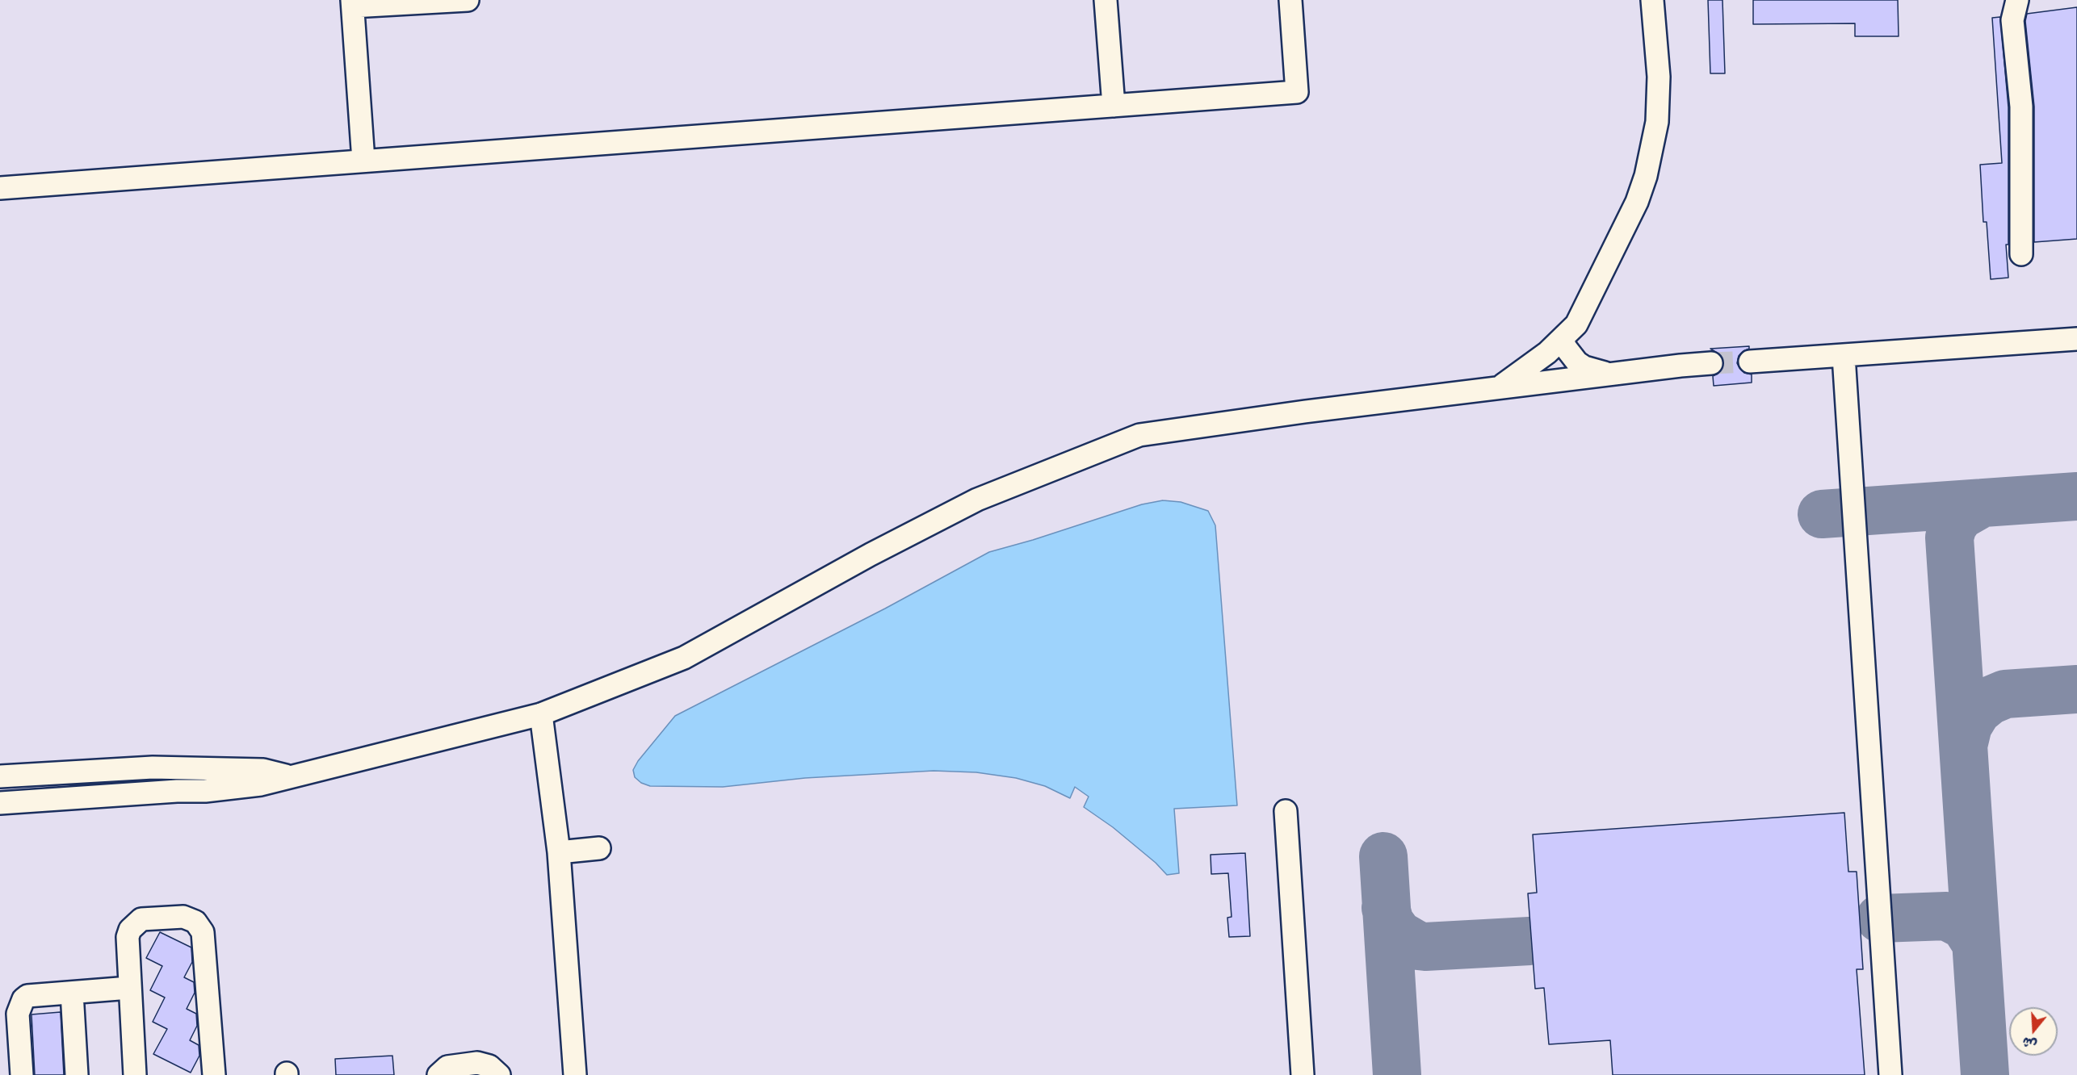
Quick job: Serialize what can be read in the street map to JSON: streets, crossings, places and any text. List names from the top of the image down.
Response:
{
  "north": "bottom"
}
